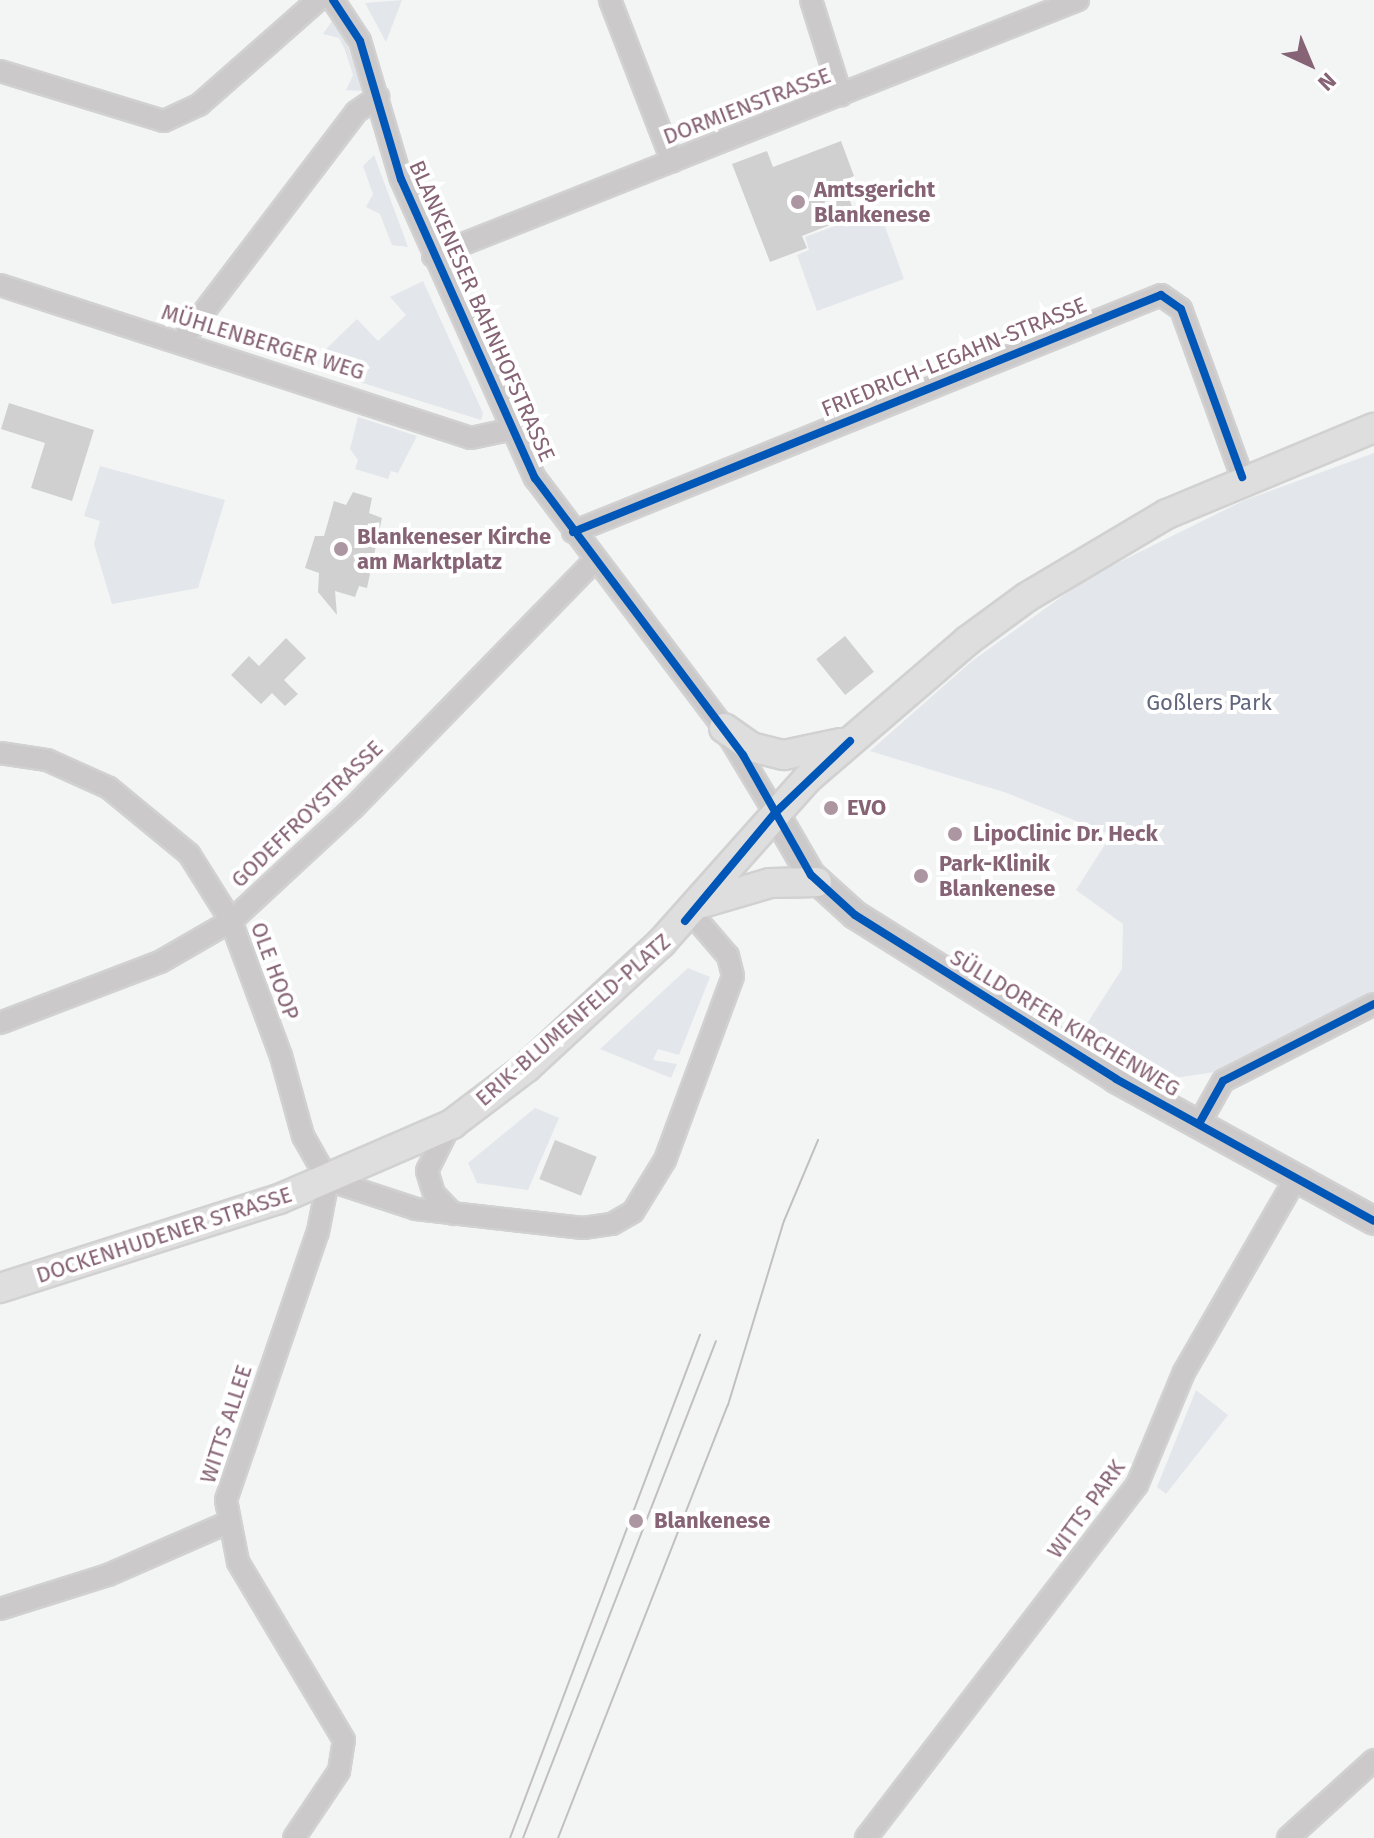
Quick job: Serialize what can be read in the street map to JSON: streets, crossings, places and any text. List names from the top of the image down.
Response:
{
  "streets": {
    "main road": ["ERIK-BLUMENFELD-PLATZ", "DOCKENHUDENER STRASSE"],
    "street": [
      "DORMIENSTRASSE",
      "BLANKENESER BAHNHOFSTRASSE",
      "MÜHLENBERGER WEG",
      "FRIEDRICH-LEGAHN-STRASSE",
      "GODEFFROYSTRASSE",
      "OLE HOOP",
      "SÜLLDORFER KIRCHENWEG",
      "WITTS ALLEE",
      "WITTS PARK"
    ]
  },
  "crossings": [
    ["DORMIENSTRASSE", "BLANKENESER BAHNHOFSTRASSE"],
    ["BLANKENESER BAHNHOFSTRASSE", "MÜHLENBERGER WEG"],
    ["BLANKENESER BAHNHOFSTRASSE", "FRIEDRICH-LEGAHN-STRASSE"],
    ["BLANKENESER BAHNHOFSTRASSE", "GODEFFROYSTRASSE"],
    ["BLANKENESER BAHNHOFSTRASSE", "ERIK-BLUMENFELD-PLATZ"],
    ["BLANKENESER BAHNHOFSTRASSE", "SÜLLDORFER KIRCHENWEG"],
    ["FRIEDRICH-LEGAHN-STRASSE", "ERIK-BLUMENFELD-PLATZ"],
    ["GODEFFROYSTRASSE", "OLE HOOP"],
    ["OLE HOOP", "ERIK-BLUMENFELD-PLATZ"],
    ["OLE HOOP", "DOCKENHUDENER STRASSE"],
    ["OLE HOOP", "WITTS ALLEE"],
    ["ERIK-BLUMENFELD-PLATZ", "SÜLLDORFER KIRCHENWEG"],
    ["ERIK-BLUMENFELD-PLATZ", "DOCKENHUDENER STRASSE"],
    ["ERIK-BLUMENFELD-PLATZ", "WITTS ALLEE"],
    ["SÜLLDORFER KIRCHENWEG", "WITTS PARK"],
    ["DOCKENHUDENER STRASSE", "WITTS ALLEE"]
  ],
  "parks": ["Goßlers Park"],
  "places": [
    "Amtsgericht Blankenese",
    "Blankeneser Kirche am Marktplatz",
    "EVO",
    "LipoClinic Dr. Heck",
    "Park-Klinik Blankenese",
    "Blankenese"
  ],
  "north": "bottom right"
}
